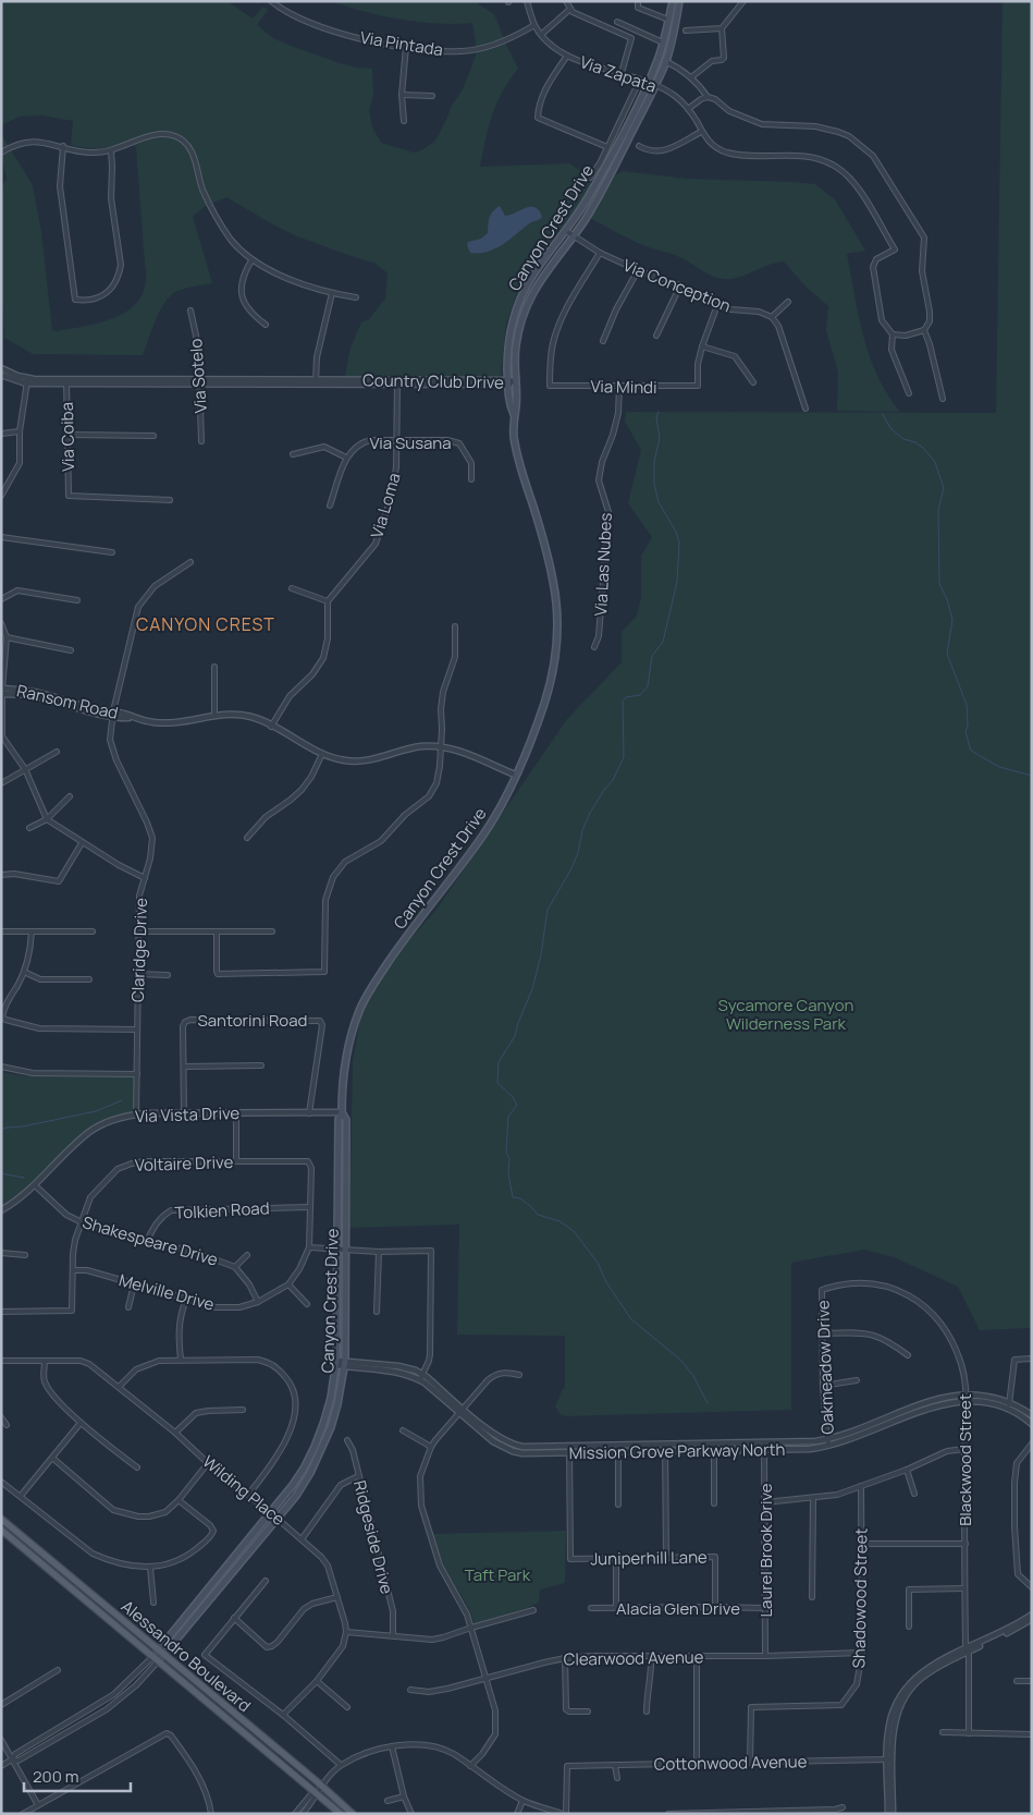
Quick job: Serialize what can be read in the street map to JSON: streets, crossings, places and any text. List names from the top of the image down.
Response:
{
  "streets": {
    "main road": ["Canyon Crest Drive", "Alessandro Boulevard"],
    "street": [
      "Via Pintada",
      "Via Zapata",
      "Via Conception",
      "Via Sotelo",
      "Country Club Drive",
      "Via Mindi",
      "Via Coiba",
      "Via Susana",
      "Via Loma",
      "Via Las Nubes",
      "Ransom Road",
      "Claridge Drive",
      "Santorini Road",
      "Via Vista Drive",
      "Voltaire Drive",
      "Tolkien Road",
      "Shakespeare Drive",
      "Melville Drive",
      "Oakmeadow Drive",
      "Mission Grove Parkway North",
      "Blackwood Street",
      "Wilding Place",
      "Ridgeside Drive",
      "Laurel Brook Drive",
      "Juniperhill Lane",
      "Shadowood Street",
      "Alacia Glen Drive",
      "Clearwood Avenue",
      "Cottonwood Avenue"
    ]
  },
  "crossings": [
    ["Via Pintada", "Via Zapata"],
    ["Via Zapata", "Canyon Crest Drive"],
    ["Canyon Crest Drive", "Via Conception"],
    ["Canyon Crest Drive", "Country Club Drive"],
    ["Canyon Crest Drive", "Ransom Road"],
    ["Canyon Crest Drive", "Via Vista Drive"],
    ["Canyon Crest Drive", "Mission Grove Parkway North"],
    ["Canyon Crest Drive", "Wilding Place"],
    ["Canyon Crest Drive", "Alessandro Boulevard"],
    ["Via Conception", "Via Mindi"],
    ["Via Sotelo", "Country Club Drive"],
    ["Country Club Drive", "Via Coiba"],
    ["Country Club Drive", "Via Loma"],
    ["Via Mindi", "Via Las Nubes"],
    ["Via Susana", "Via Loma"],
    ["Ransom Road", "Claridge Drive"],
    ["Claridge Drive", "Via Vista Drive"],
    ["Santorini Road", "Via Vista Drive"],
    ["Via Vista Drive", "Shakespeare Drive"],
    ["Voltaire Drive", "Shakespeare Drive"],
    ["Voltaire Drive", "Melville Drive"],
    ["Tolkien Road", "Shakespeare Drive"],
    ["Tolkien Road", "Melville Drive"],
    ["Shakespeare Drive", "Melville Drive"],
    ["Oakmeadow Drive", "Mission Grove Parkway North"],
    ["Oakmeadow Drive", "Blackwood Street"],
    ["Mission Grove Parkway North", "Blackwood Street"],
    ["Mission Grove Parkway North", "Laurel Brook Drive"],
    ["Mission Grove Parkway North", "Juniperhill Lane"],
    ["Laurel Brook Drive", "Alacia Glen Drive"],
    ["Laurel Brook Drive", "Clearwood Avenue"],
    ["Juniperhill Lane", "Alacia Glen Drive"],
    ["Shadowood Street", "Clearwood Avenue"],
    ["Shadowood Street", "Cottonwood Avenue"]
  ],
  "districts": ["CANYON CREST"],
  "parks": ["Sycamore Canyon Wilderness Park", "Taft Park"],
  "scale_bar": "200 m"
}
